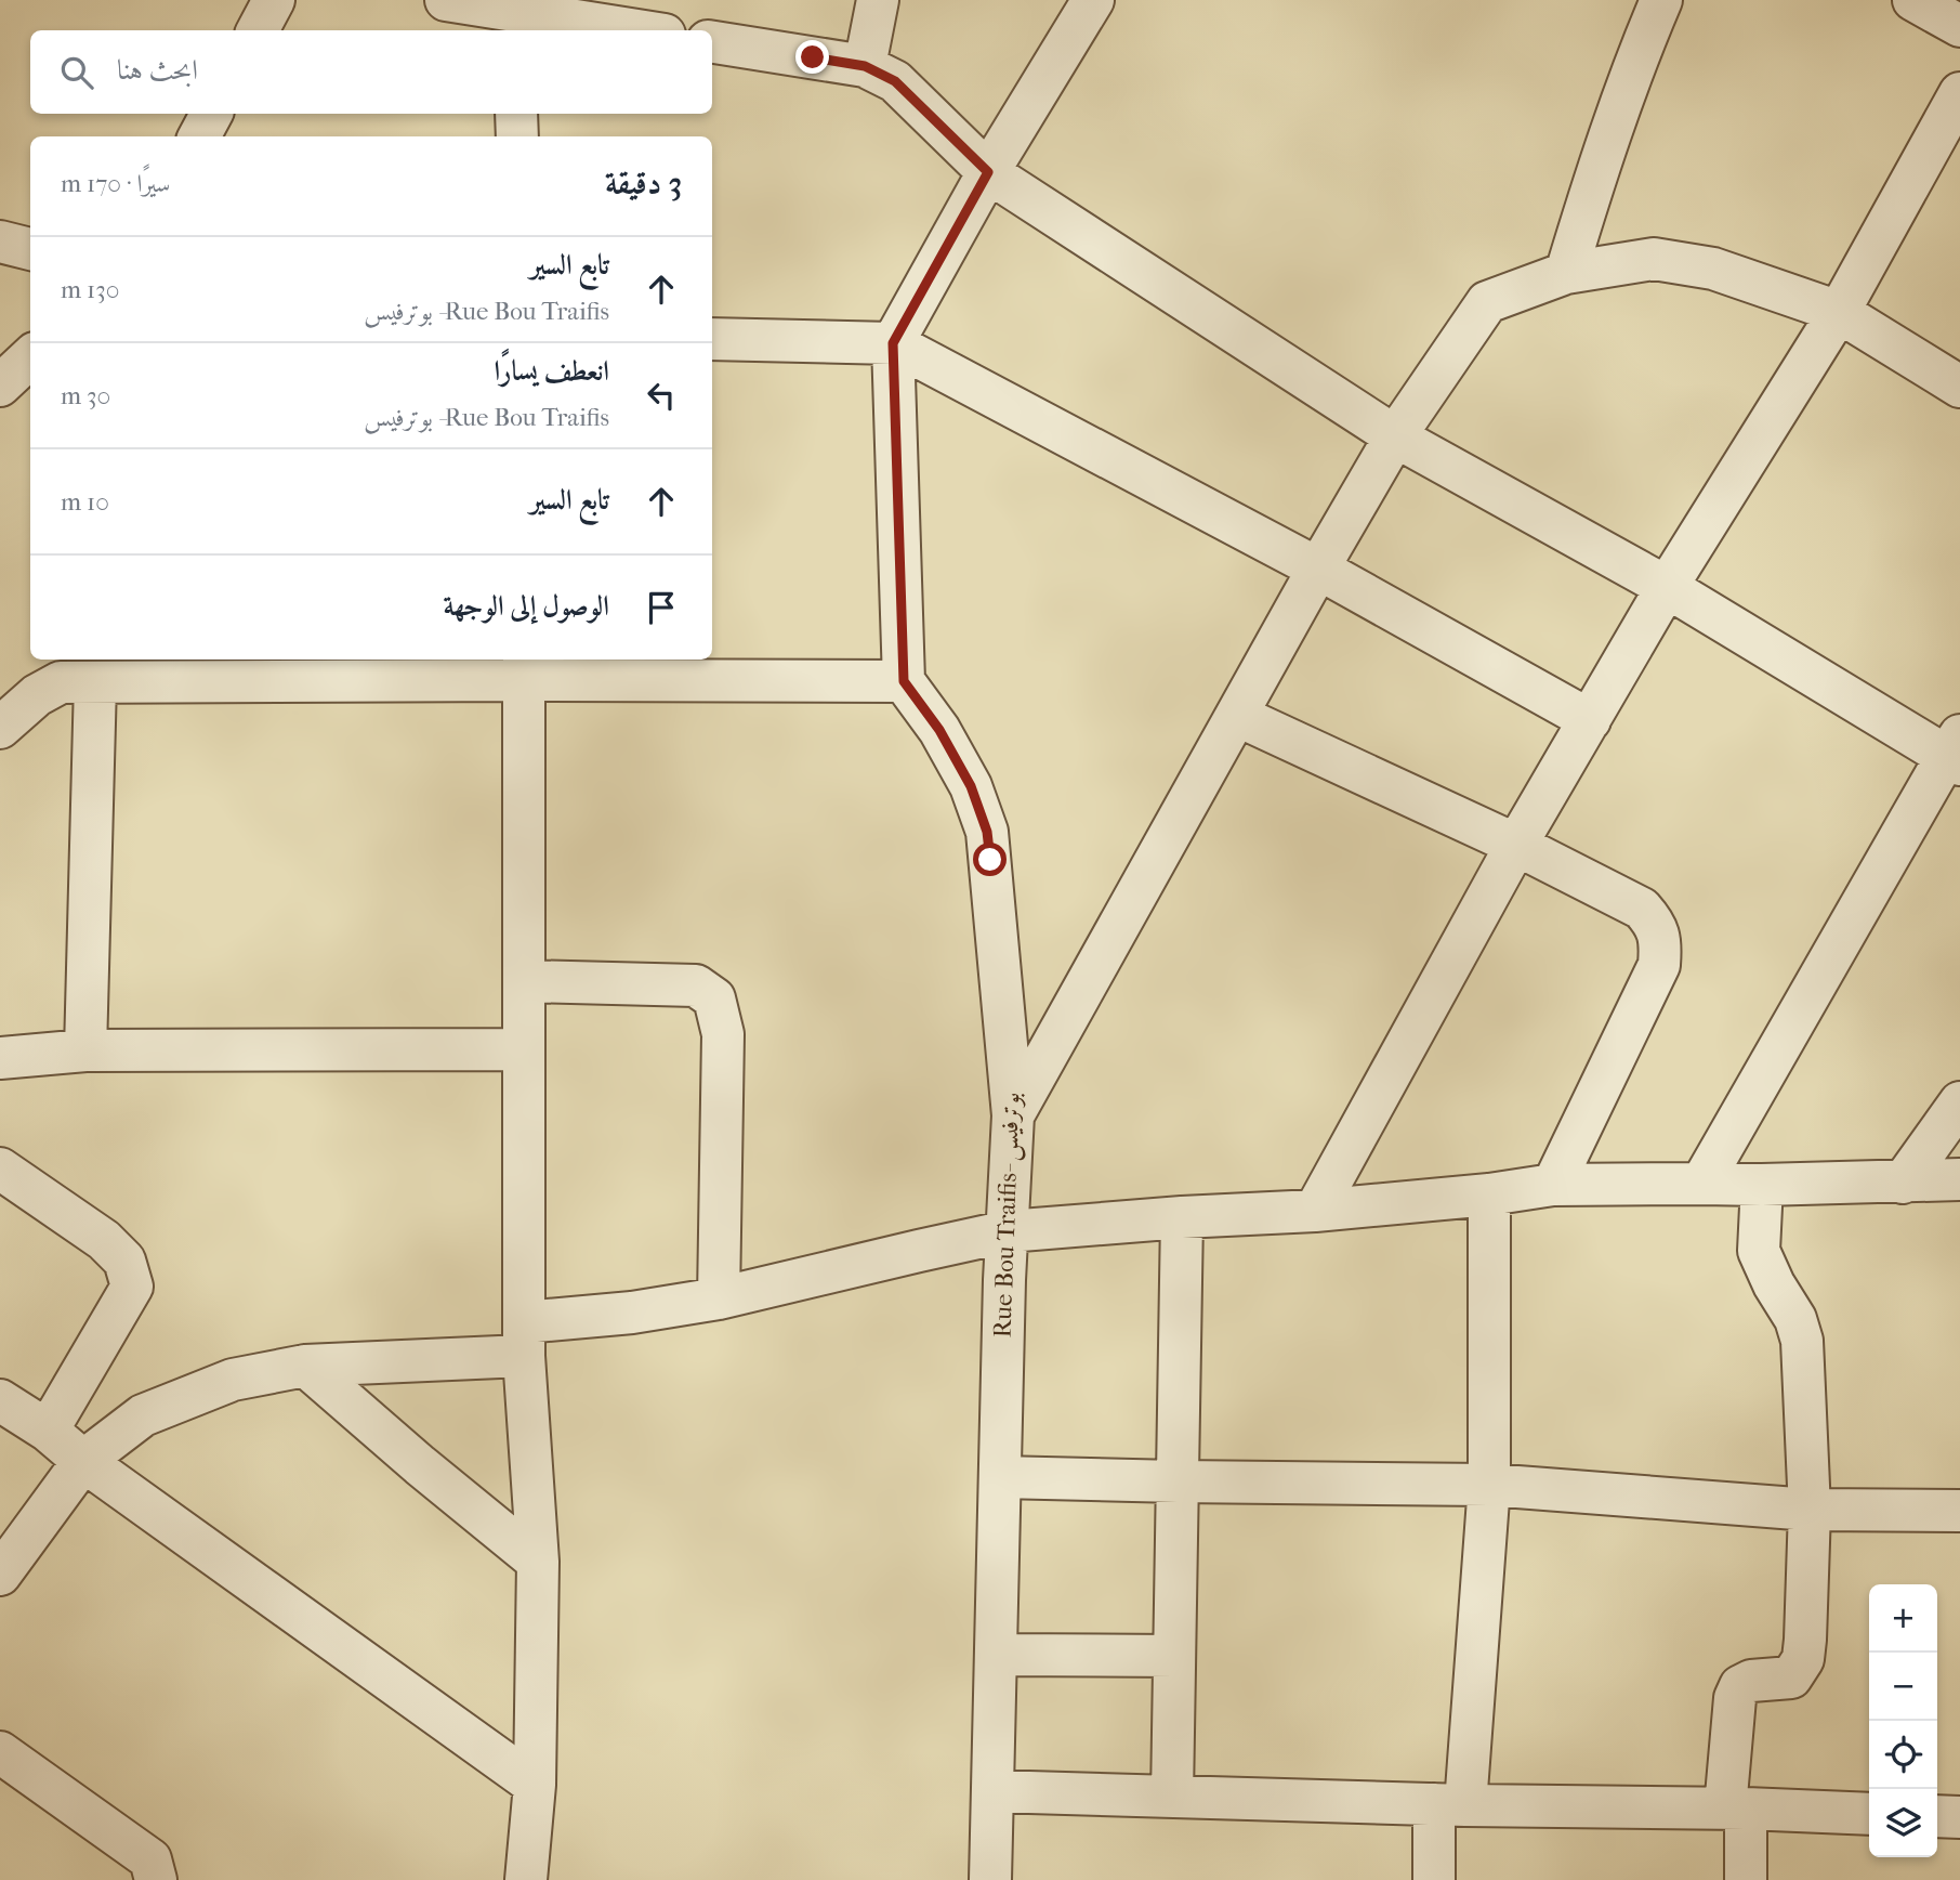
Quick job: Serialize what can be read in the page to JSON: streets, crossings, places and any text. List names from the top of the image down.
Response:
{
  "streets": {
    "street": ["Rue Bou Traifis- بوترفيس"]
  },
  "page": {
    "search": "ابحث هنا",
    "heading": ["3 دقيقة", "سيرًا · 170 m"],
    "list": [
      ["تابع السير", "Rue Bou Traifis- بوترفيس", "130 m"],
      ["انعطف يسارًا", "Rue Bou Traifis- بوترفيس", "30 m"],
      ["تابع السير", "10 m"],
      "الوصول إلى الوجهة"
    ],
    "map_buttons": ["+", "−"]
  }
}
